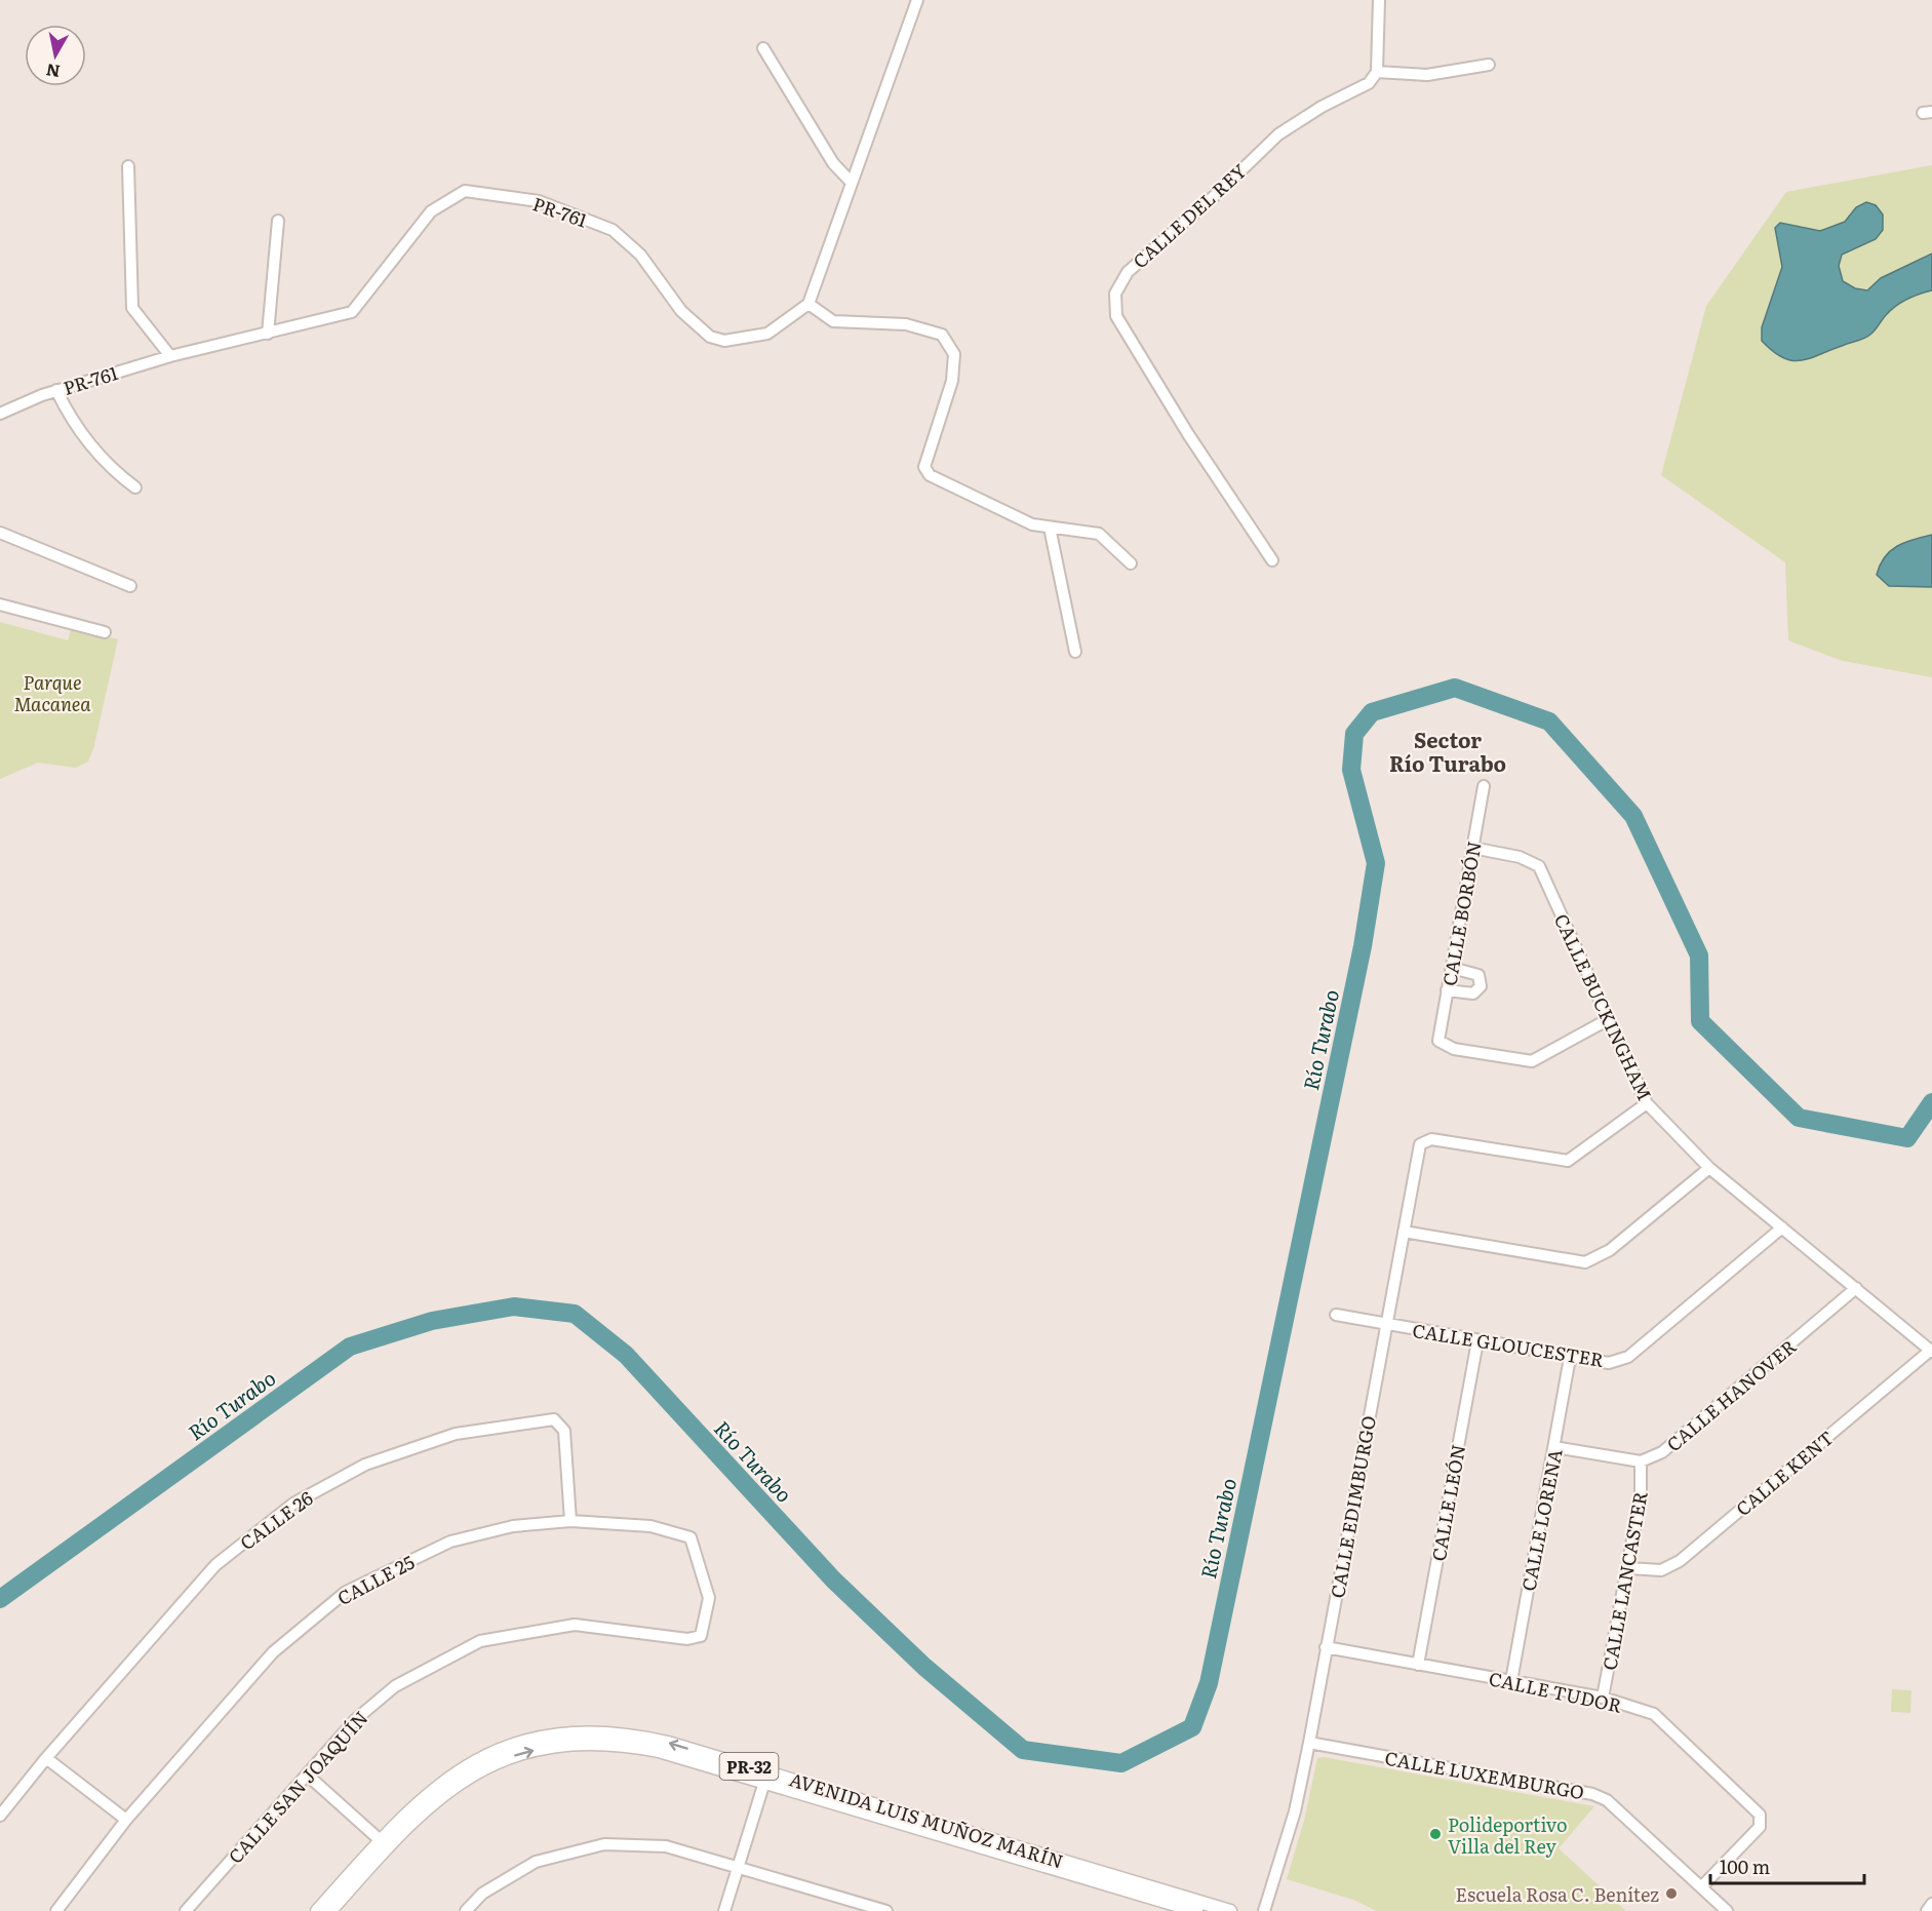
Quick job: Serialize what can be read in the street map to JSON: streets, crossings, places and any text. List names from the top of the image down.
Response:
{
  "streets": {
    "main road": ["PR-32", "AVENIDA LUIS MUÑOZ MARÍN"],
    "street": [
      "PR-761",
      "CALLE DEL REY",
      "CALLE BORBÓN",
      "CALLE BUCKINGHAM",
      "CALLE GLOUCESTER",
      "CALLE HANOVER",
      "CALLE KENT",
      "CALLE LEÓN",
      "CALLE EDIMBURGO",
      "CALLE 26",
      "CALLE LORENA",
      "CALLE 25",
      "CALLE LANCASTER",
      "CALLE TUDOR",
      "CALLE LUXEMBURGO",
      "CALLE SAN JOAQUÍN"
    ]
  },
  "crossings": [
    ["CALLE BORBÓN", "CALLE BUCKINGHAM"],
    ["CALLE BUCKINGHAM", "CALLE GLOUCESTER"],
    ["CALLE BUCKINGHAM", "CALLE HANOVER"],
    ["CALLE BUCKINGHAM", "CALLE KENT"],
    ["CALLE BUCKINGHAM", "CALLE EDIMBURGO"],
    ["CALLE GLOUCESTER", "CALLE LEÓN"],
    ["CALLE GLOUCESTER", "CALLE EDIMBURGO"],
    ["CALLE GLOUCESTER", "CALLE LORENA"],
    ["CALLE HANOVER", "CALLE LANCASTER"],
    ["CALLE KENT", "CALLE LANCASTER"],
    ["CALLE LEÓN", "CALLE TUDOR"],
    ["CALLE EDIMBURGO", "CALLE TUDOR"],
    ["CALLE EDIMBURGO", "CALLE LUXEMBURGO"],
    ["CALLE 26", "CALLE 25"],
    ["CALLE LORENA", "CALLE TUDOR"],
    ["CALLE 25", "CALLE SAN JOAQUÍN"],
    ["CALLE LANCASTER", "CALLE TUDOR"],
    ["CALLE TUDOR", "CALLE LUXEMBURGO"]
  ],
  "districts": ["Sector Río Turabo"],
  "water": ["Río Turabo"],
  "parks": ["Parque Macanea"],
  "places": ["Polideportivo Villa del Rey", "Escuela Rosa C. Benítez"],
  "scale_bar": "100 m",
  "north": "bottom"
}
